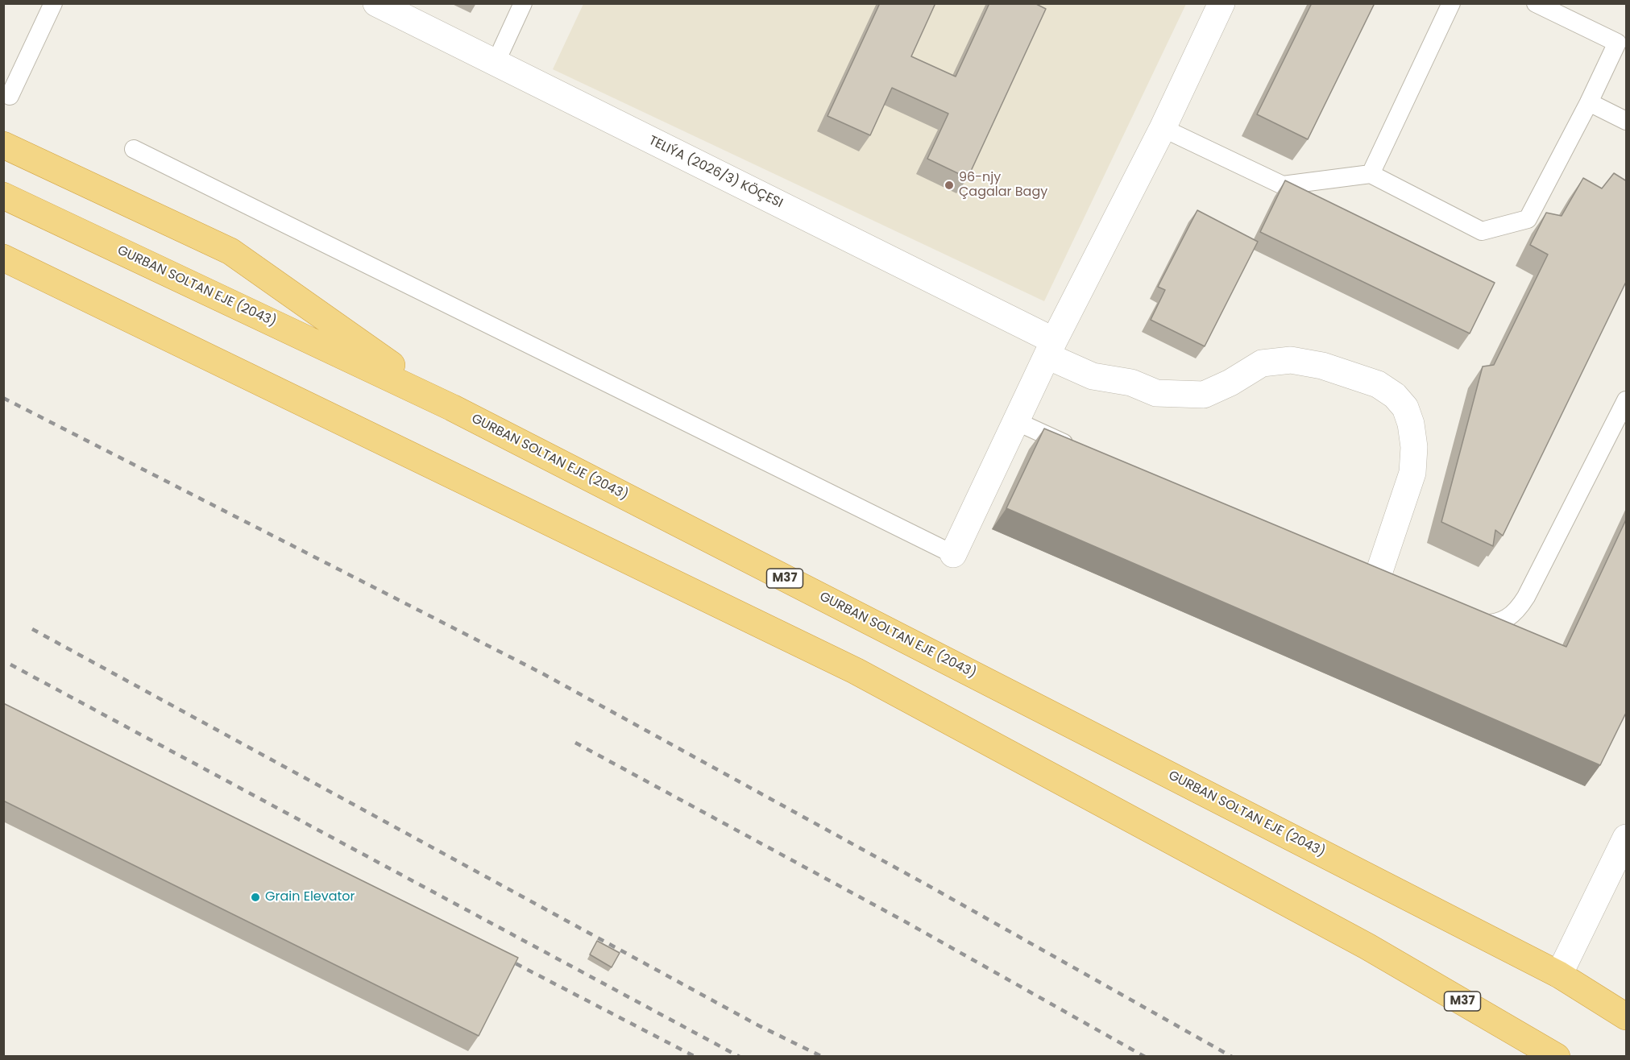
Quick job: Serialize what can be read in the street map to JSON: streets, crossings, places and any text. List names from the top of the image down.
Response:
{
  "streets": {
    "highway": ["GURBAN SOLTAN EJE (2043)", "M37"],
    "street": ["TELIÝA (2026/3) KÖÇESI"]
  },
  "places": ["96-njy Çagalar Bagy", "Grain Elevator"]
}
